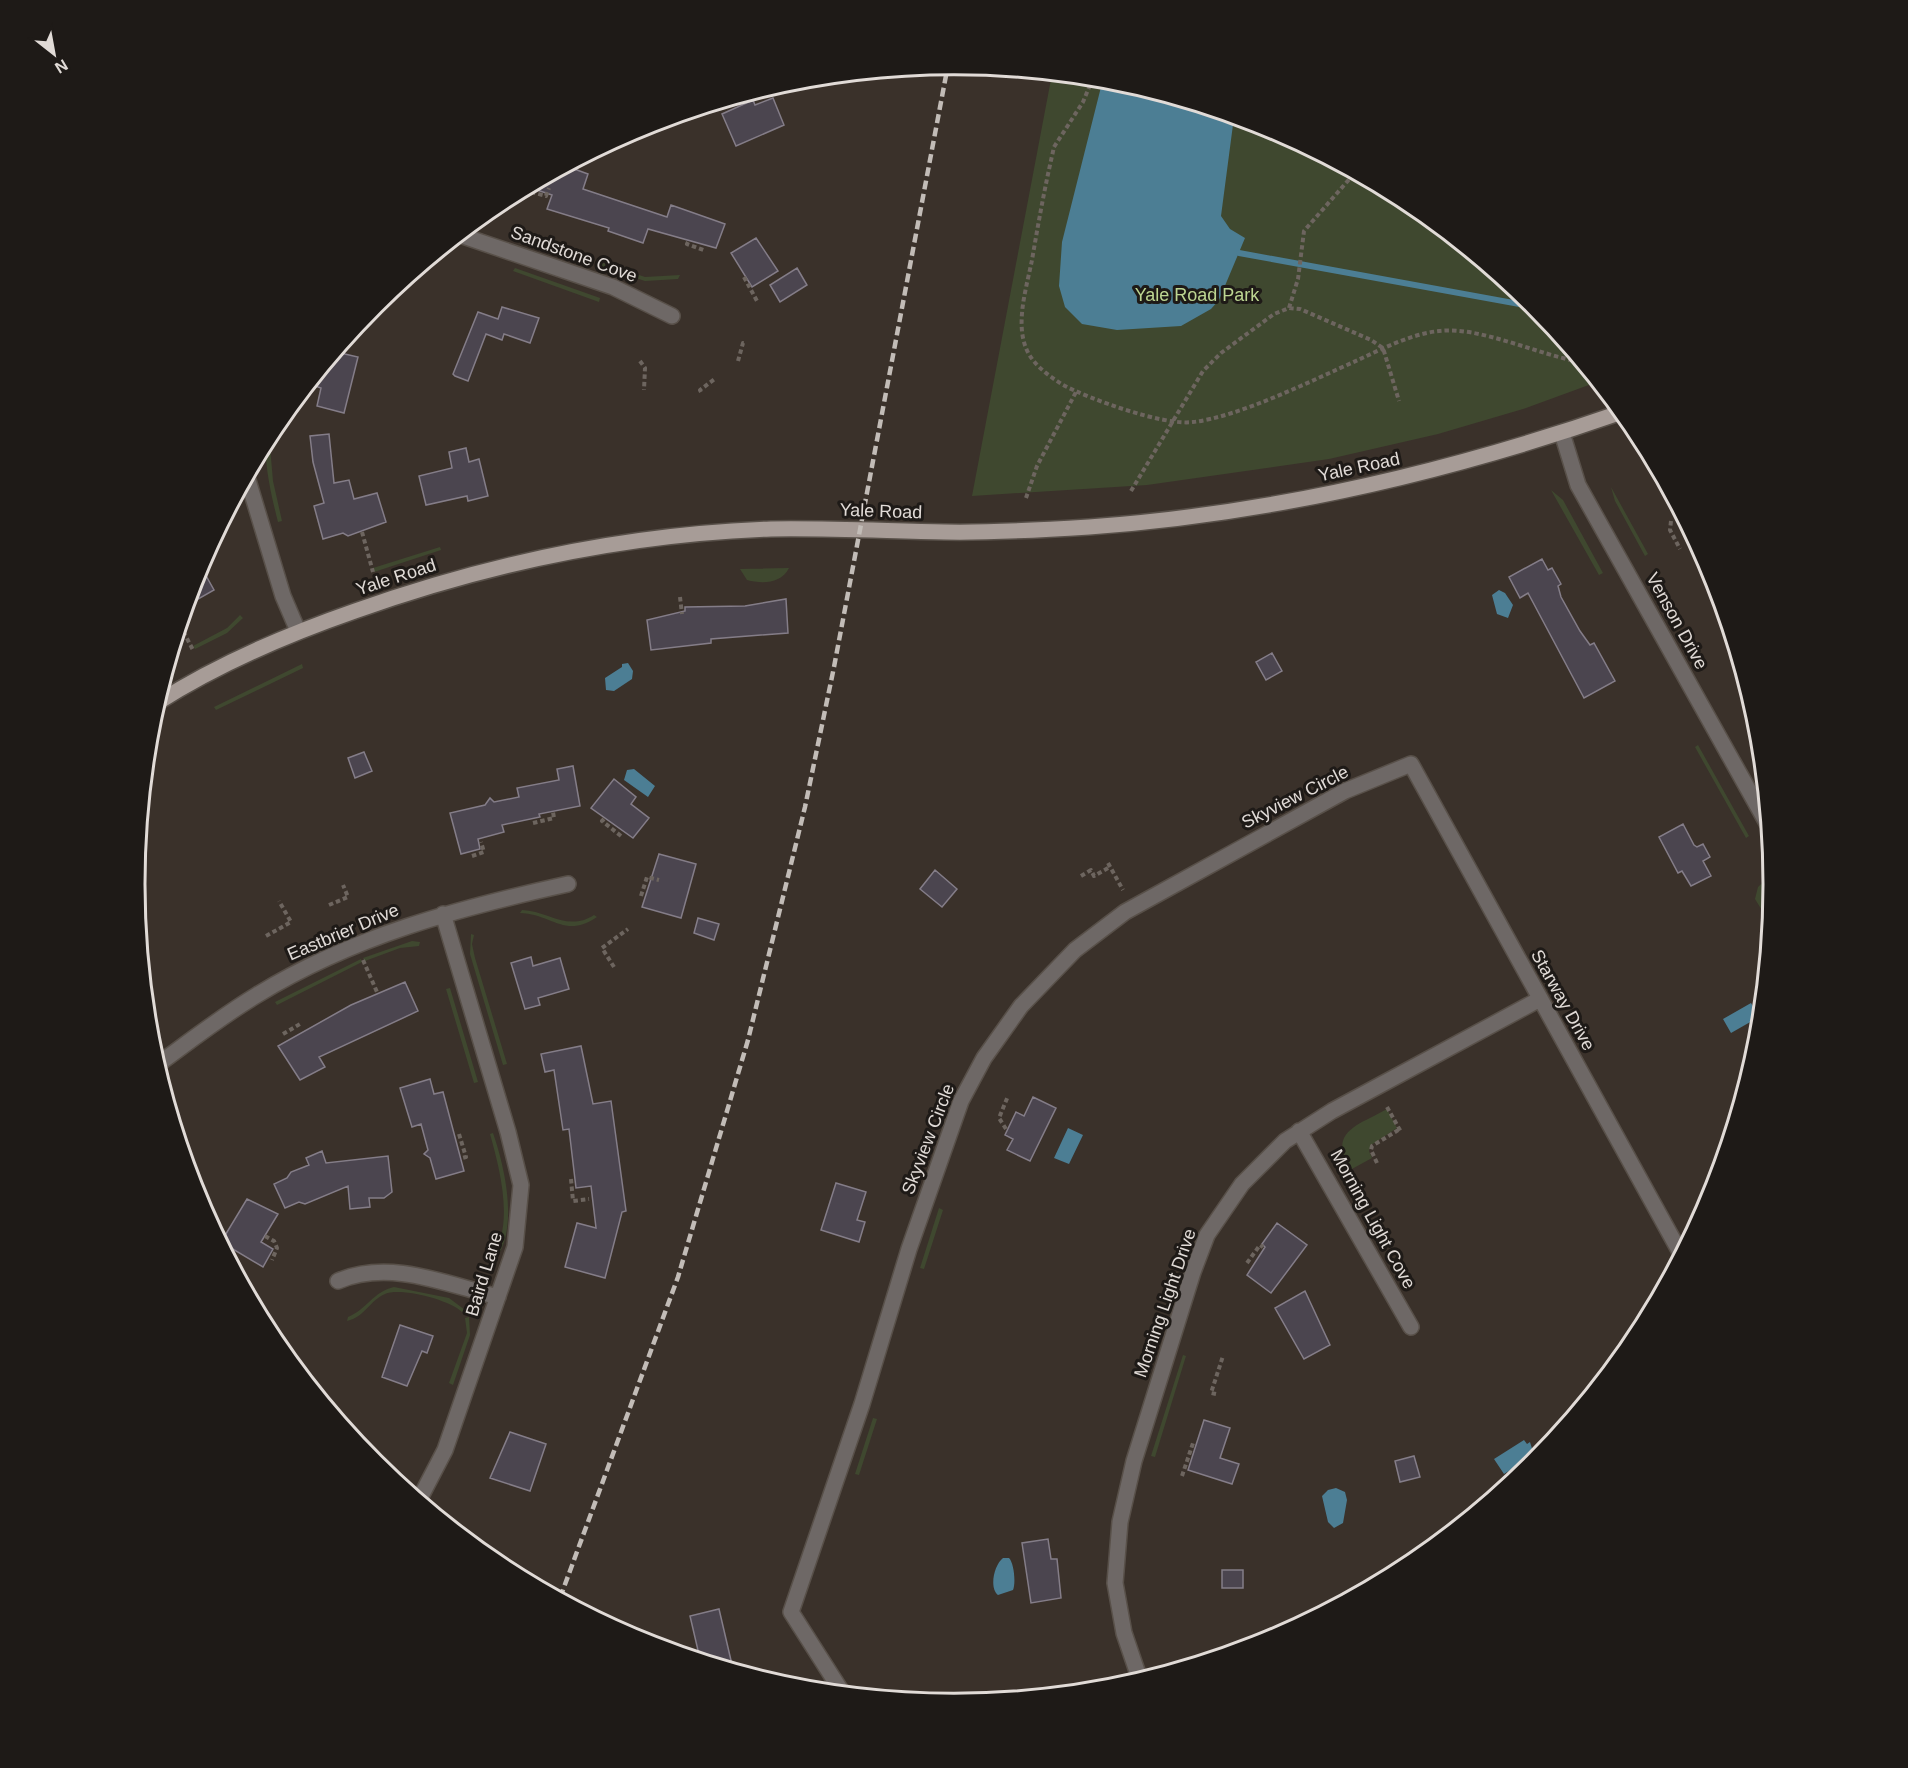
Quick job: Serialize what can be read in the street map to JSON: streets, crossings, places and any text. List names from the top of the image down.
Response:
{
  "streets": {
    "main road": ["Yale Road"],
    "street": [
      "Sandstone Cove",
      "Venson Drive",
      "Skyview Circle",
      "Eastbrier Drive",
      "Starway Drive",
      "Morning Light Cove",
      "Baird Lane",
      "Morning Light Drive"
    ]
  },
  "crossings": [
    ["Yale Road", "Venson Drive"],
    ["Skyview Circle", "Starway Drive"],
    ["Eastbrier Drive", "Baird Lane"],
    ["Starway Drive", "Morning Light Drive"],
    ["Morning Light Cove", "Morning Light Drive"]
  ],
  "parks": ["Yale Road Park"],
  "north": "bottom right"
}
